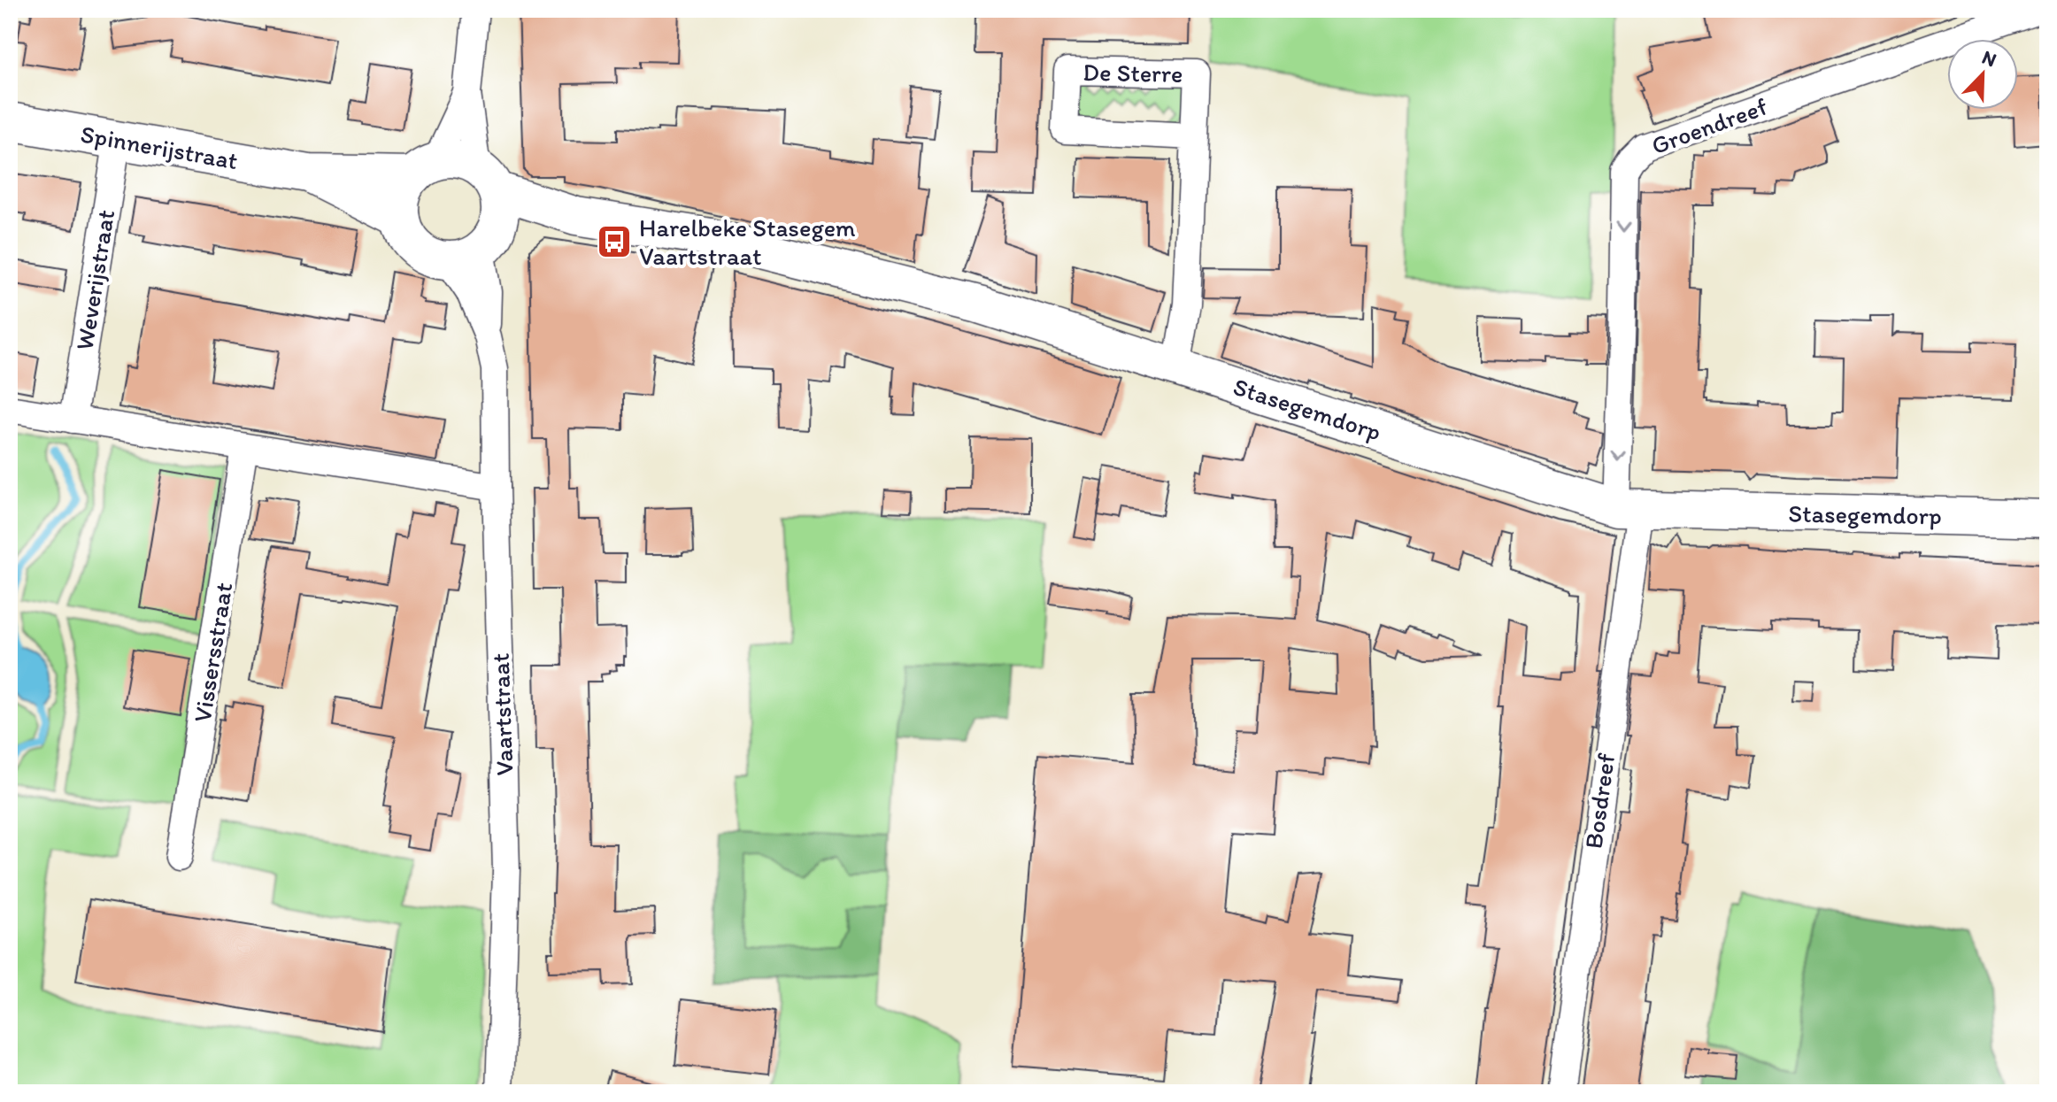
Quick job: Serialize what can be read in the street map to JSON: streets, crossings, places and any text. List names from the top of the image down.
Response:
{
  "streets": {
    "street": [
      "De Sterre",
      "Groendreef",
      "Spinnerijstraat",
      "Weverijstraat",
      "Stasegemdorp",
      "Vissersstraat",
      "Vaartstraat",
      "Bosdreef"
    ]
  },
  "crossings": [
    ["De Sterre", "Stasegemdorp"],
    ["Groendreef", "Stasegemdorp"],
    ["Groendreef", "Bosdreef"],
    ["Spinnerijstraat", "Weverijstraat"],
    ["Spinnerijstraat", "Stasegemdorp"],
    ["Spinnerijstraat", "Vaartstraat"],
    ["Stasegemdorp", "Vaartstraat"],
    ["Stasegemdorp", "Bosdreef"]
  ],
  "one_way": ["Groendreef"],
  "places": {
    "bus stop": ["Harelbeke Stasegem Vaartstraat"]
  },
  "north": "top right"
}
